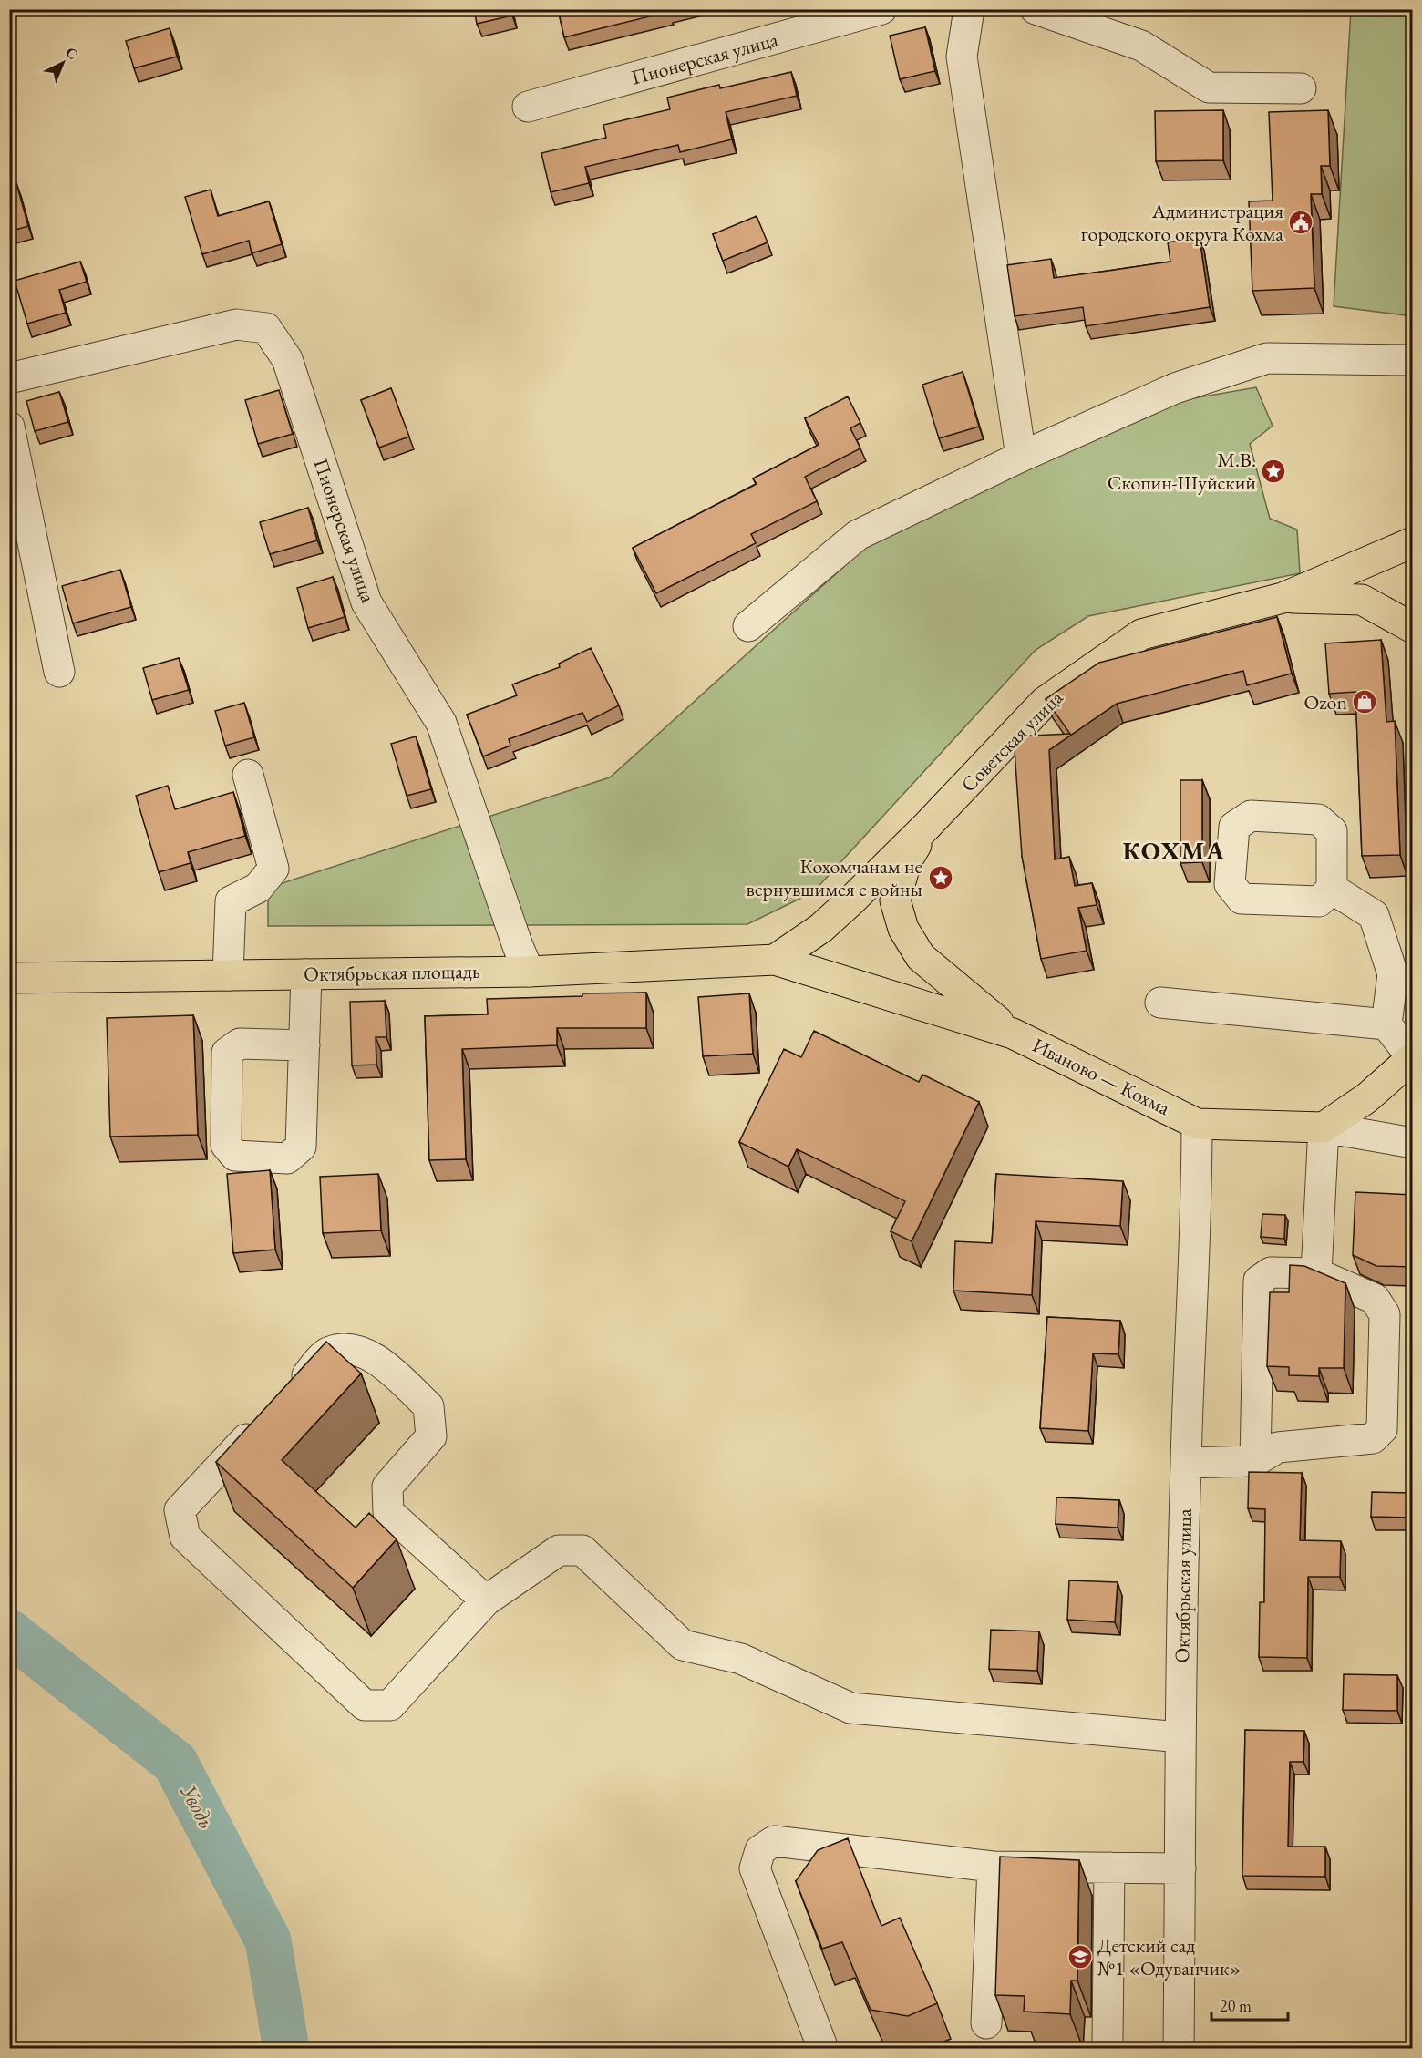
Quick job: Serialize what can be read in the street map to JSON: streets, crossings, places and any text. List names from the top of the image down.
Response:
{
  "streets": {
    "main road": ["Советская улица", "Октябрьская площадь", "Иваново — Кохма"],
    "street": ["Пионерская улица", "Октябрьская улица"]
  },
  "crossings": [
    ["Пионерская улица", "Октябрьская площадь"],
    ["Советская улица", "Октябрьская площадь"],
    ["Советская улица", "Иваново — Кохма"],
    ["Октябрьская площадь", "Иваново — Кохма"],
    ["Иваново — Кохма", "Октябрьская улица"]
  ],
  "districts": ["КОХМА"],
  "water": ["Уводь"],
  "places": {
    "public building": ["Администрация городского округа Кохма"],
    "place": ["М.В. Скопин-Шуйский", "Кохомчанам не вернувшимся с войны"],
    "shop": ["Ozon"],
    "school or university": ["Детский сад №1 «Одуванчик»"]
  },
  "scale_bar": "20 m",
  "north": "top right"
}
